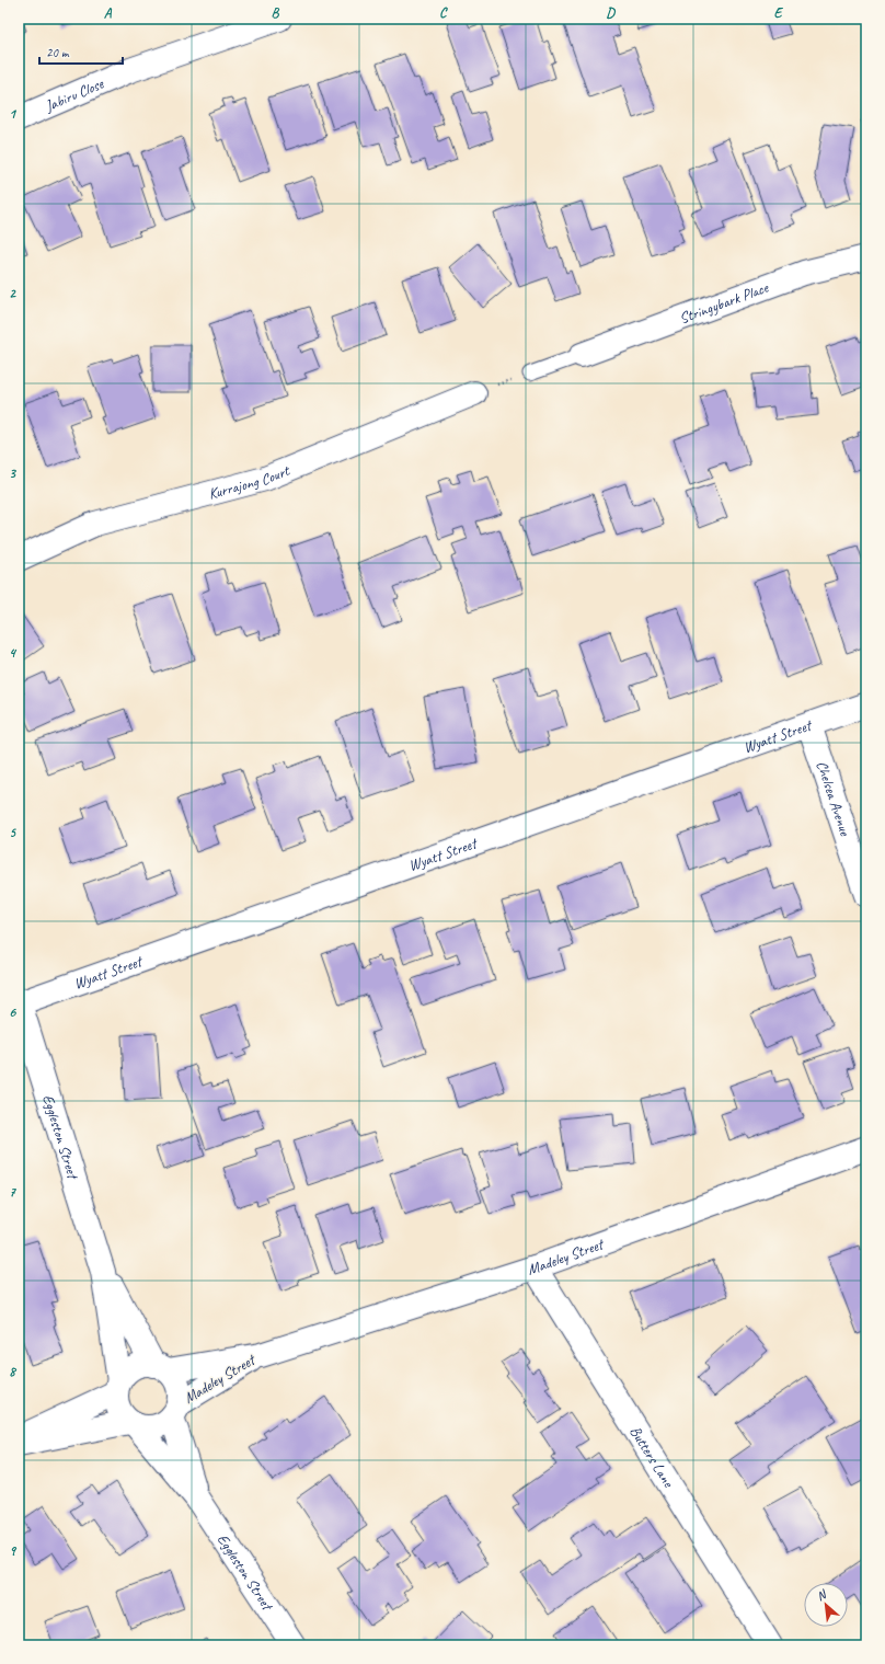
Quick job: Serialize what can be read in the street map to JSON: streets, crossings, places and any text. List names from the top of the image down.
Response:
{
  "streets": {
    "street": [
      "Jabiru Close",
      "Stringybark Place",
      "Kurrajong Court",
      "Wyatt Street",
      "Chelsea Avenue",
      "Eggleston Street",
      "Madeley Street",
      "Butters Lane"
    ]
  },
  "crossings": [
    ["Wyatt Street", "Chelsea Avenue"],
    ["Wyatt Street", "Eggleston Street"],
    ["Eggleston Street", "Madeley Street"],
    ["Madeley Street", "Butters Lane"]
  ],
  "scale_bar": "20 m",
  "north": "top left",
  "grid": {
    "columns": [
      "A",
      "B",
      "C",
      "D",
      "E"
    ],
    "rows": [
      "1",
      "2",
      "3",
      "4",
      "5",
      "6",
      "7",
      "8",
      "9"
    ]
  }
}
